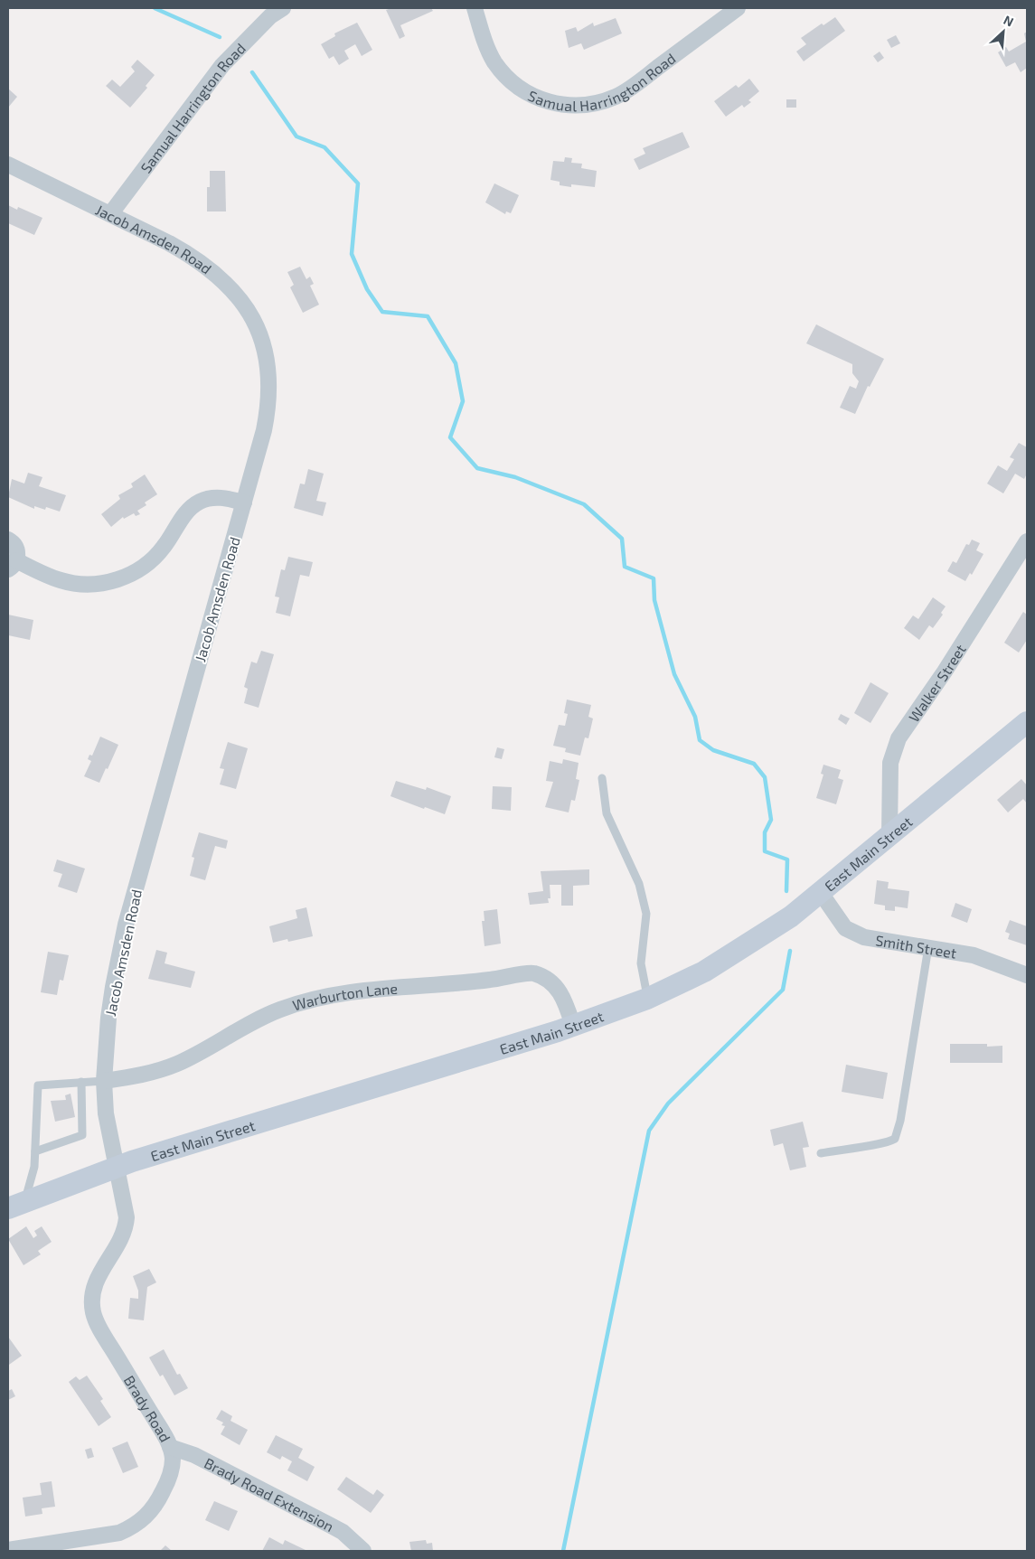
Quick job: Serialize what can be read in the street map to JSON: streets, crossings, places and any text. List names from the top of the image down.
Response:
{
  "streets": {
    "main road": ["East Main Street"],
    "street": [
      "Samual Harrington Road",
      "Jacob Amsden Road",
      "Walker Street",
      "Smith Street",
      "Warburton Lane",
      "Brady Road",
      "Brady Road Extension"
    ]
  },
  "crossings": [
    ["Samual Harrington Road", "Jacob Amsden Road"],
    ["Jacob Amsden Road", "East Main Street"],
    ["Jacob Amsden Road", "Warburton Lane"],
    ["Jacob Amsden Road", "Brady Road"],
    ["Walker Street", "East Main Street"],
    ["East Main Street", "Smith Street"],
    ["East Main Street", "Warburton Lane"],
    ["East Main Street", "Brady Road"],
    ["Brady Road", "Brady Road Extension"]
  ],
  "north": "top right"
}
